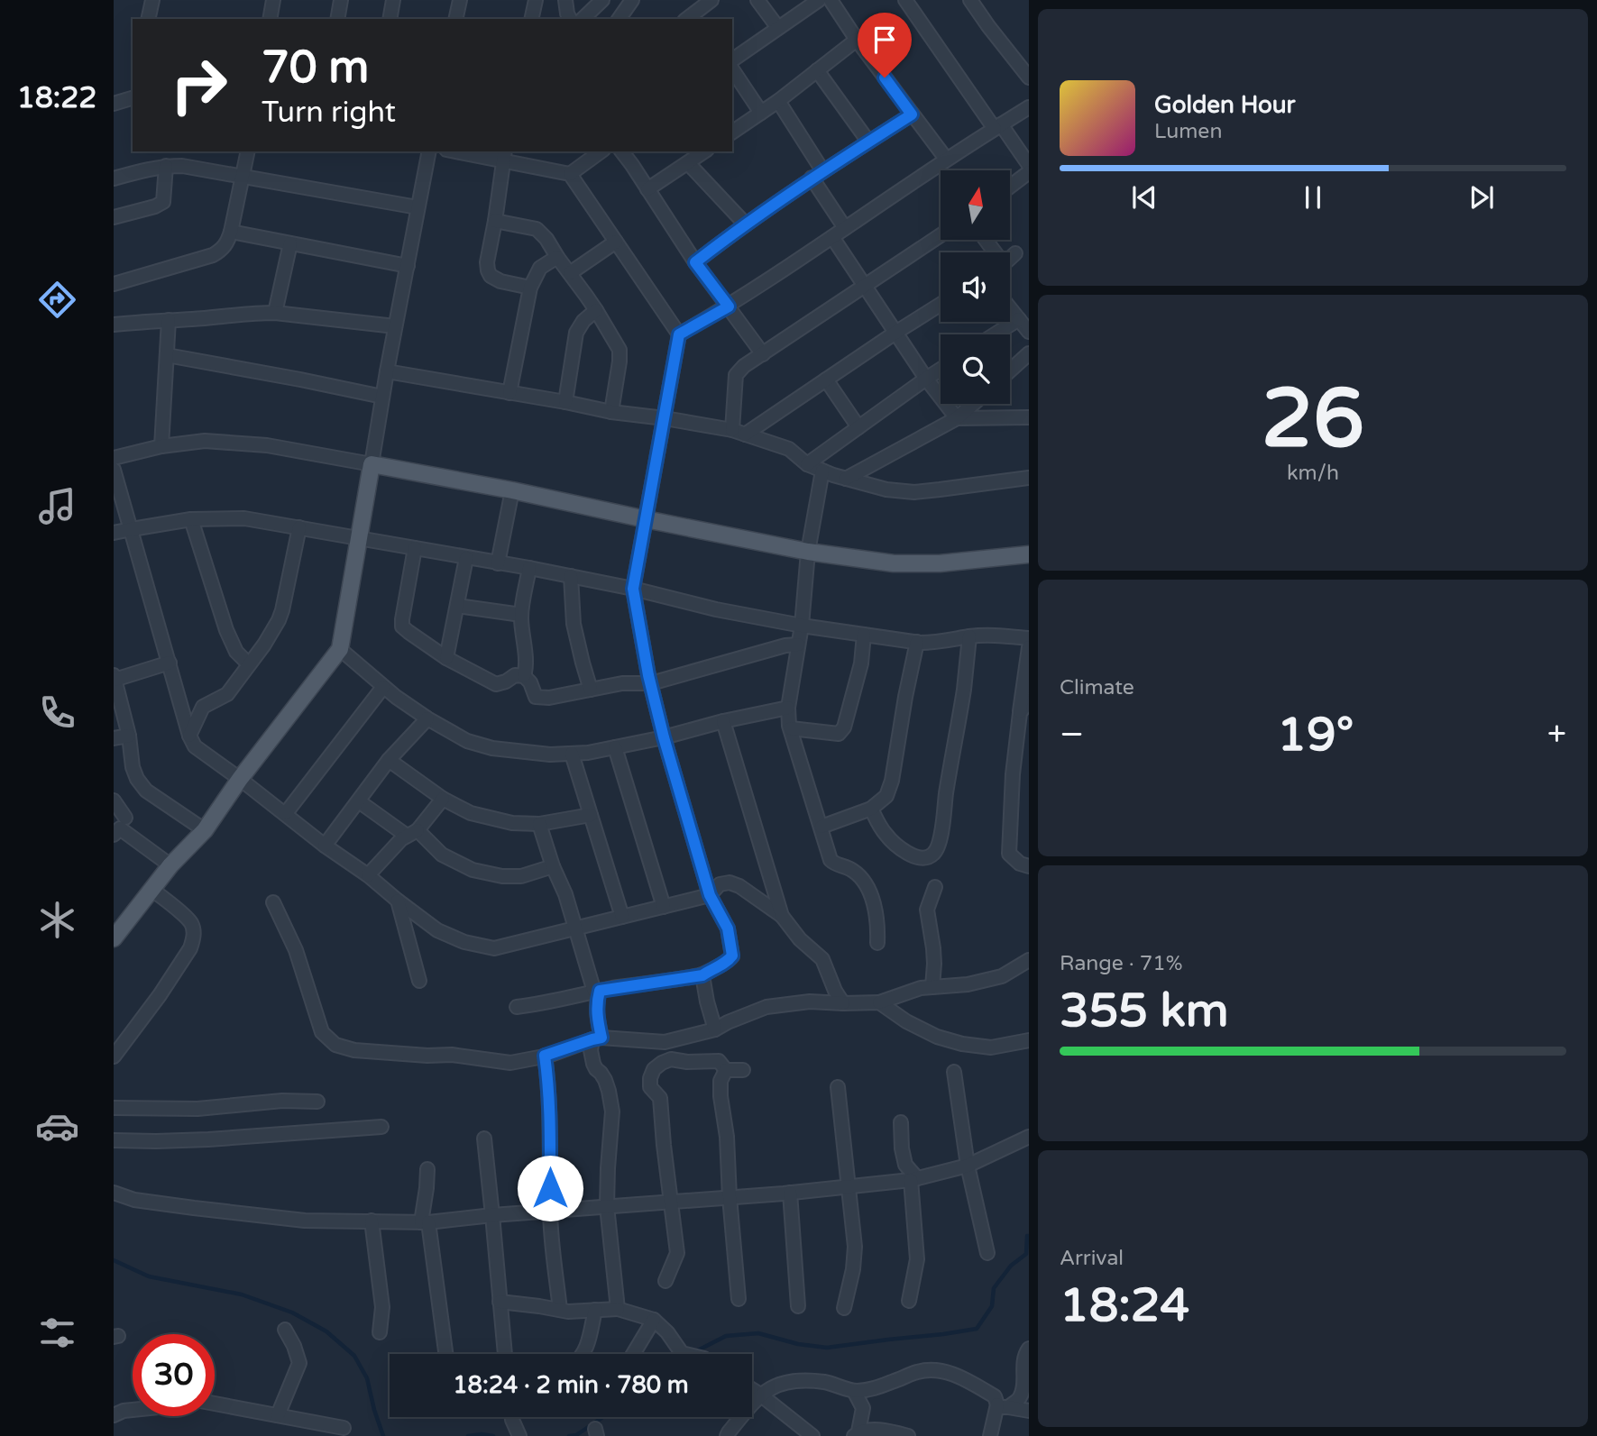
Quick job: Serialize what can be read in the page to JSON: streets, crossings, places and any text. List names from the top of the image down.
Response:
{
  "north": "top",
  "page": {
    "tabs": "18:22",
    "turn": ["70 m", "Turn right"],
    "song": ["Golden Hour", "Lumen"],
    "tile": [
      ["26", "km/h"],
      "Climate",
      ["Range · 71%", "355 km"],
      ["Arrival", "18:24"]
    ],
    "heat": ["−", "19°", "+"],
    "limit": "30",
    "trip": "18:24 · 2 min · 780 m"
  }
}
